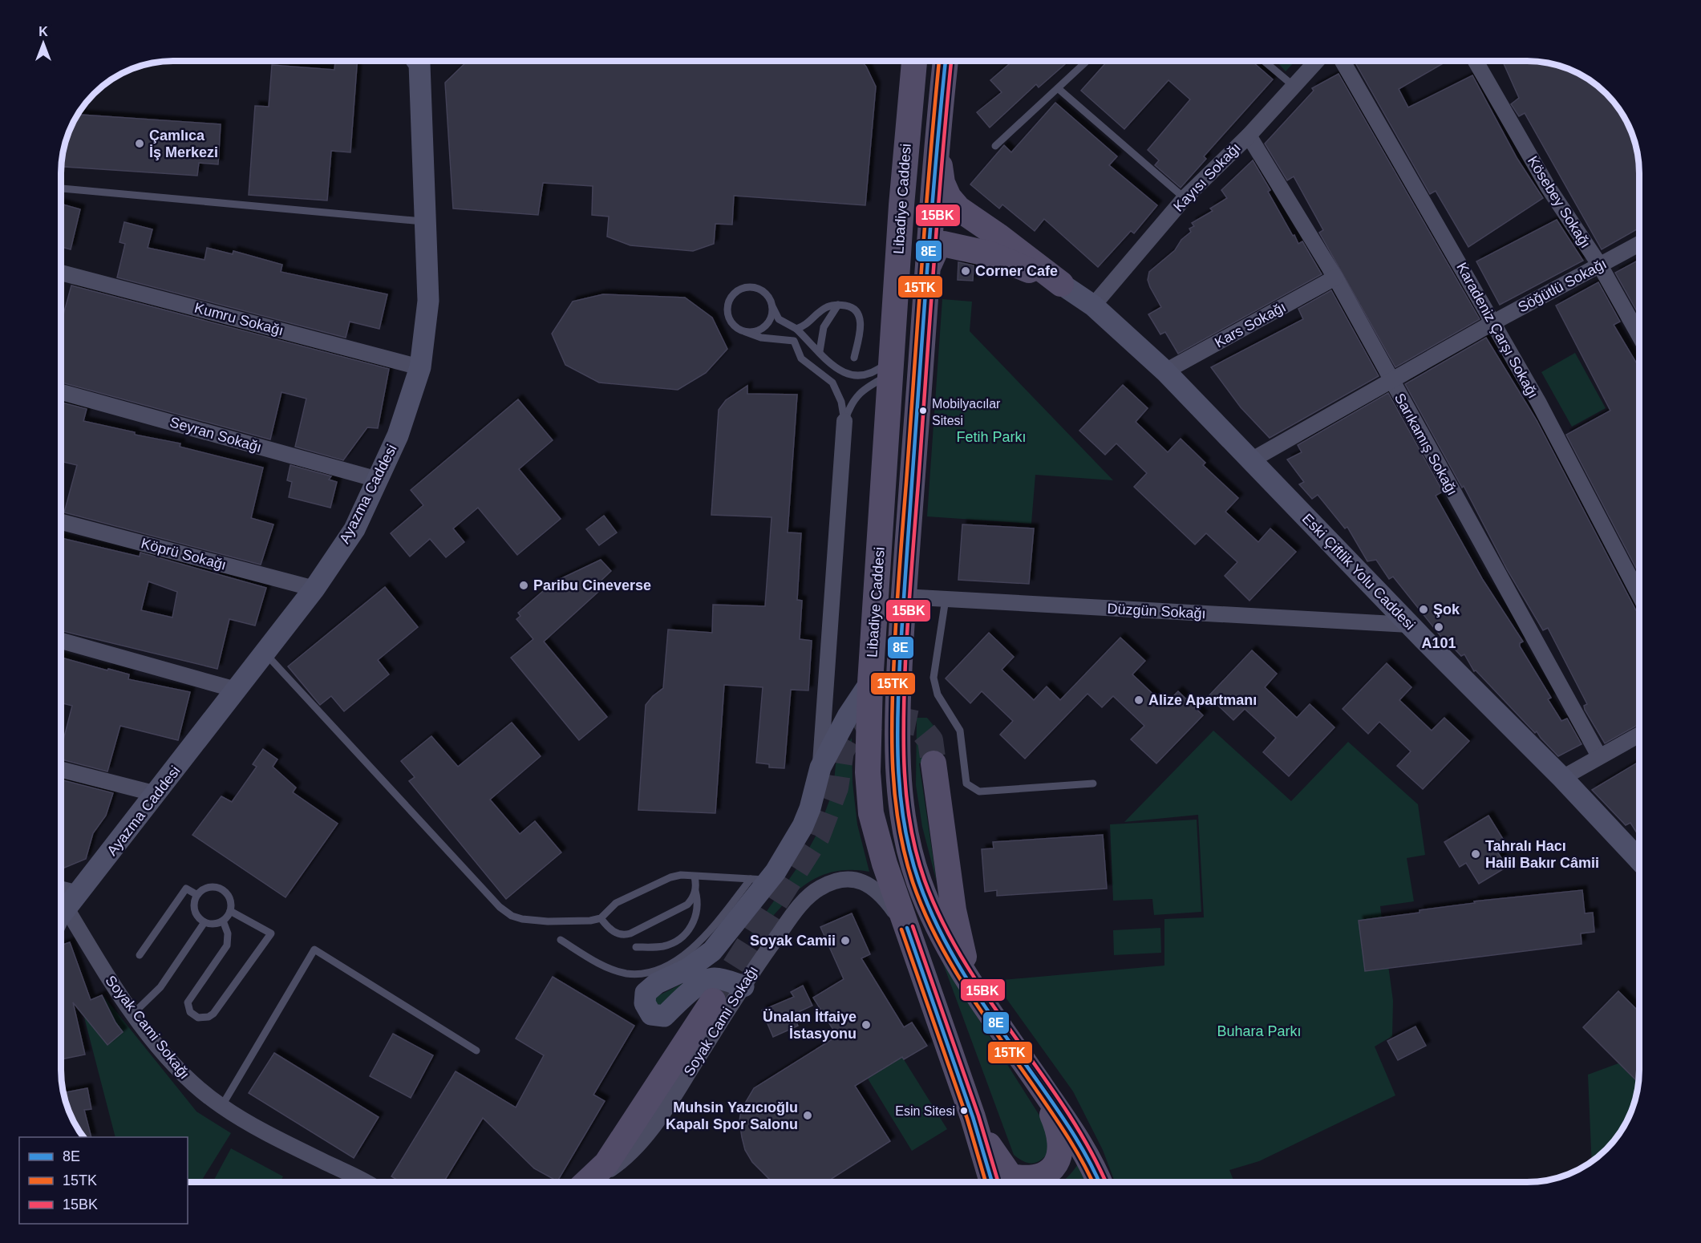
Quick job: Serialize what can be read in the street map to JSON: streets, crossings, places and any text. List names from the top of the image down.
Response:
{
  "streets": {
    "main road": ["Libadiye Caddesi"],
    "street": [
      "Kayısı Sokağı",
      "Kösebey Sokağı",
      "Söğütlü Sokağı",
      "Kumru Sokağı",
      "Kars Sokağı",
      "Karadeniz Çarşı Sokağı",
      "Seyran Sokağı",
      "Sarıkamış Sokağı",
      "Ayazma Caddesi",
      "Köprü Sokağı",
      "Eski Çiftlik Yolu Caddesi",
      "Düzgün Sokağı",
      "Soyak Cami Sokağı"
    ]
  },
  "crossings": [
    ["Kayısı Sokağı", "Sarıkamış Sokağı"],
    ["Kayısı Sokağı", "Eski Çiftlik Yolu Caddesi"],
    ["Libadiye Caddesi", "Düzgün Sokağı"],
    ["Libadiye Caddesi", "Soyak Cami Sokağı"],
    ["Kösebey Sokağı", "Söğütlü Sokağı"],
    ["Söğütlü Sokağı", "Karadeniz Çarşı Sokağı"],
    ["Söğütlü Sokağı", "Sarıkamış Sokağı"],
    ["Söğütlü Sokağı", "Eski Çiftlik Yolu Caddesi"],
    ["Kumru Sokağı", "Ayazma Caddesi"],
    ["Kars Sokağı", "Sarıkamış Sokağı"],
    ["Kars Sokağı", "Eski Çiftlik Yolu Caddesi"],
    ["Seyran Sokağı", "Ayazma Caddesi"],
    ["Ayazma Caddesi", "Köprü Sokağı"],
    ["Ayazma Caddesi", "Soyak Cami Sokağı"],
    ["Eski Çiftlik Yolu Caddesi", "Düzgün Sokağı"]
  ],
  "parks": ["Fetih Parkı", "Buhara Parkı"],
  "places": [
    "Çamlıca İş Merkezi",
    "Corner Cafe",
    "Mobilyacılar Sitesi",
    "Paribu Cineverse",
    "Şok",
    "A101",
    "Alize Apartmanı",
    "Tahralı Hacı Halil Bakır Câmii",
    "Soyak Camii",
    "Ünalan İtfaiye İstasyonu",
    "Esin Sitesi",
    "Muhsin Yazıcıoğlu Kapalı Spor Salonu"
  ],
  "lines": ["transit line 8E", "transit line 15TK", "transit line 15BK"],
  "legend": ["8E", "15TK", "15BK"],
  "north": "top"
}
